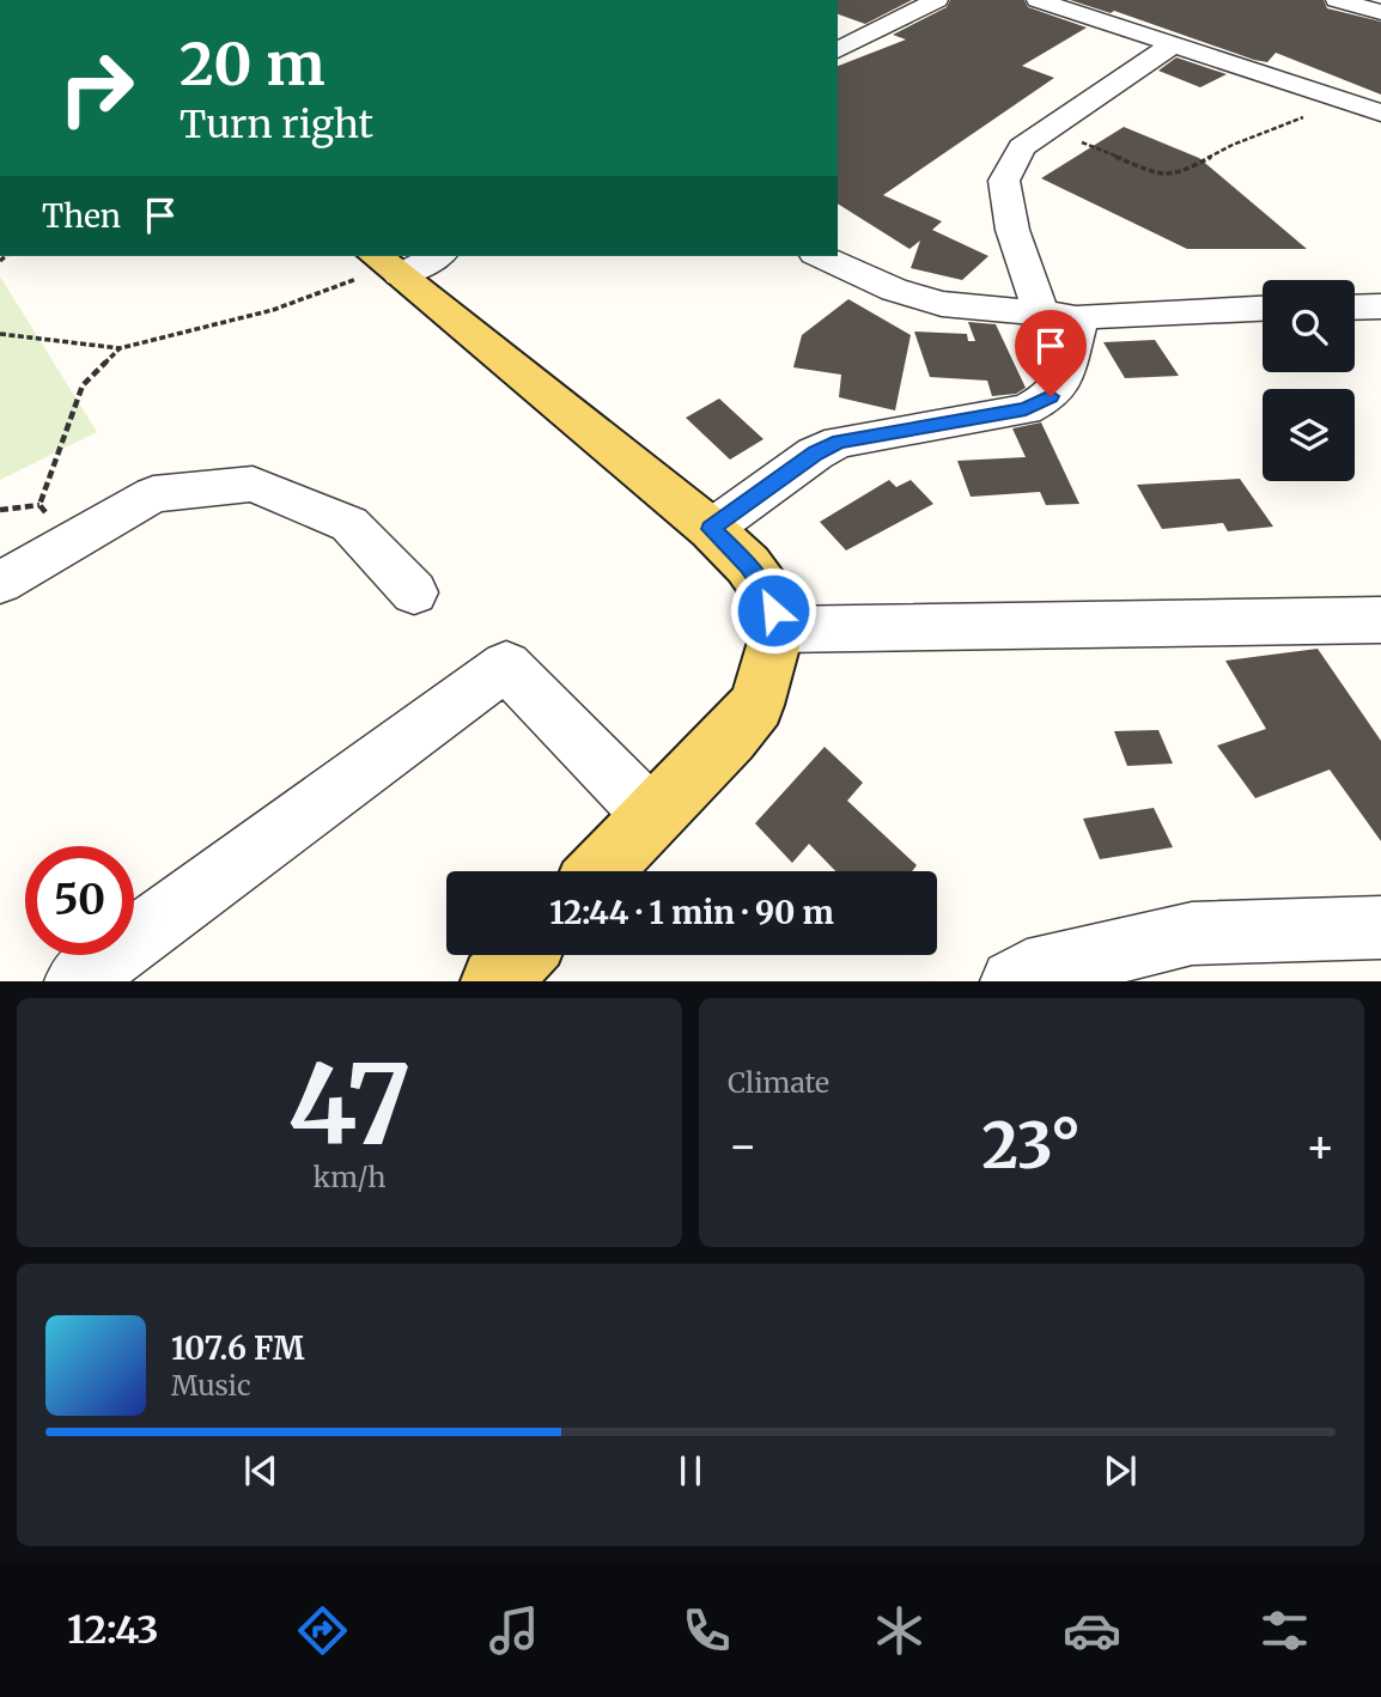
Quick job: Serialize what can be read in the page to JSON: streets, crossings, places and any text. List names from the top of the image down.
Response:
{
  "page": {
    "turn": ["20 m", "Turn right"],
    "then": "Then",
    "limit": "50",
    "trip": "12:44 · 1 min · 90 m",
    "tile": [
      ["47", "km/h"],
      "Climate"
    ],
    "heat": ["−", "23°", "+"],
    "song": ["107.6 FM", "Music"],
    "tabs": "12:43"
  }
}
